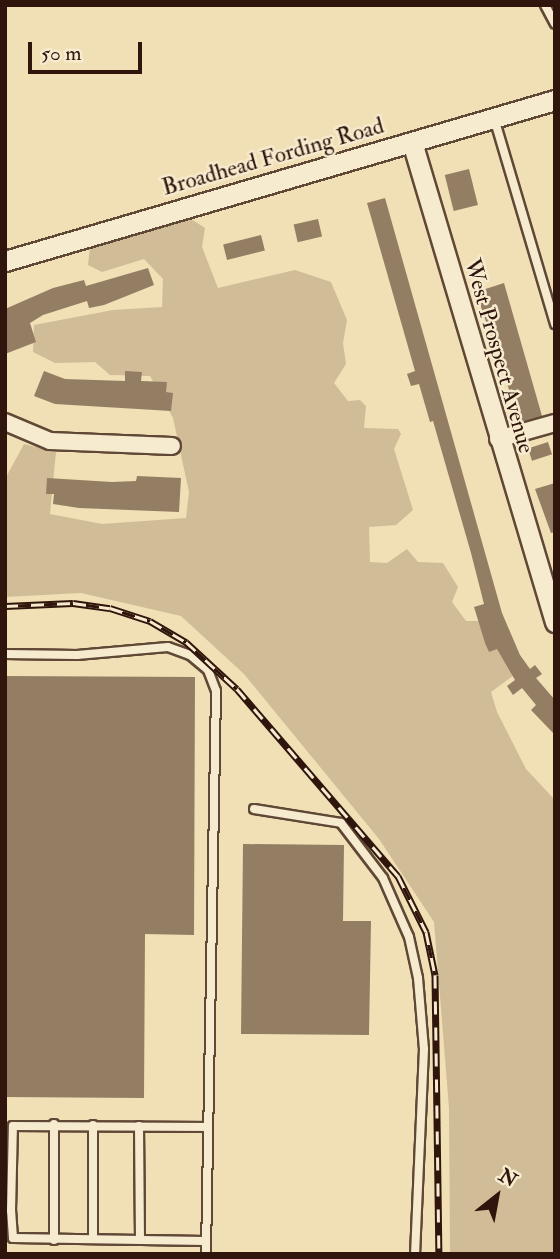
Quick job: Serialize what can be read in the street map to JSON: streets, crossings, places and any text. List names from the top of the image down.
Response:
{
  "streets": {
    "street": ["Broadhead Fording Road", "West Prospect Avenue"]
  },
  "crossings": [
    ["Broadhead Fording Road", "West Prospect Avenue"]
  ],
  "scale_bar": "50 m",
  "north": "top right"
}
